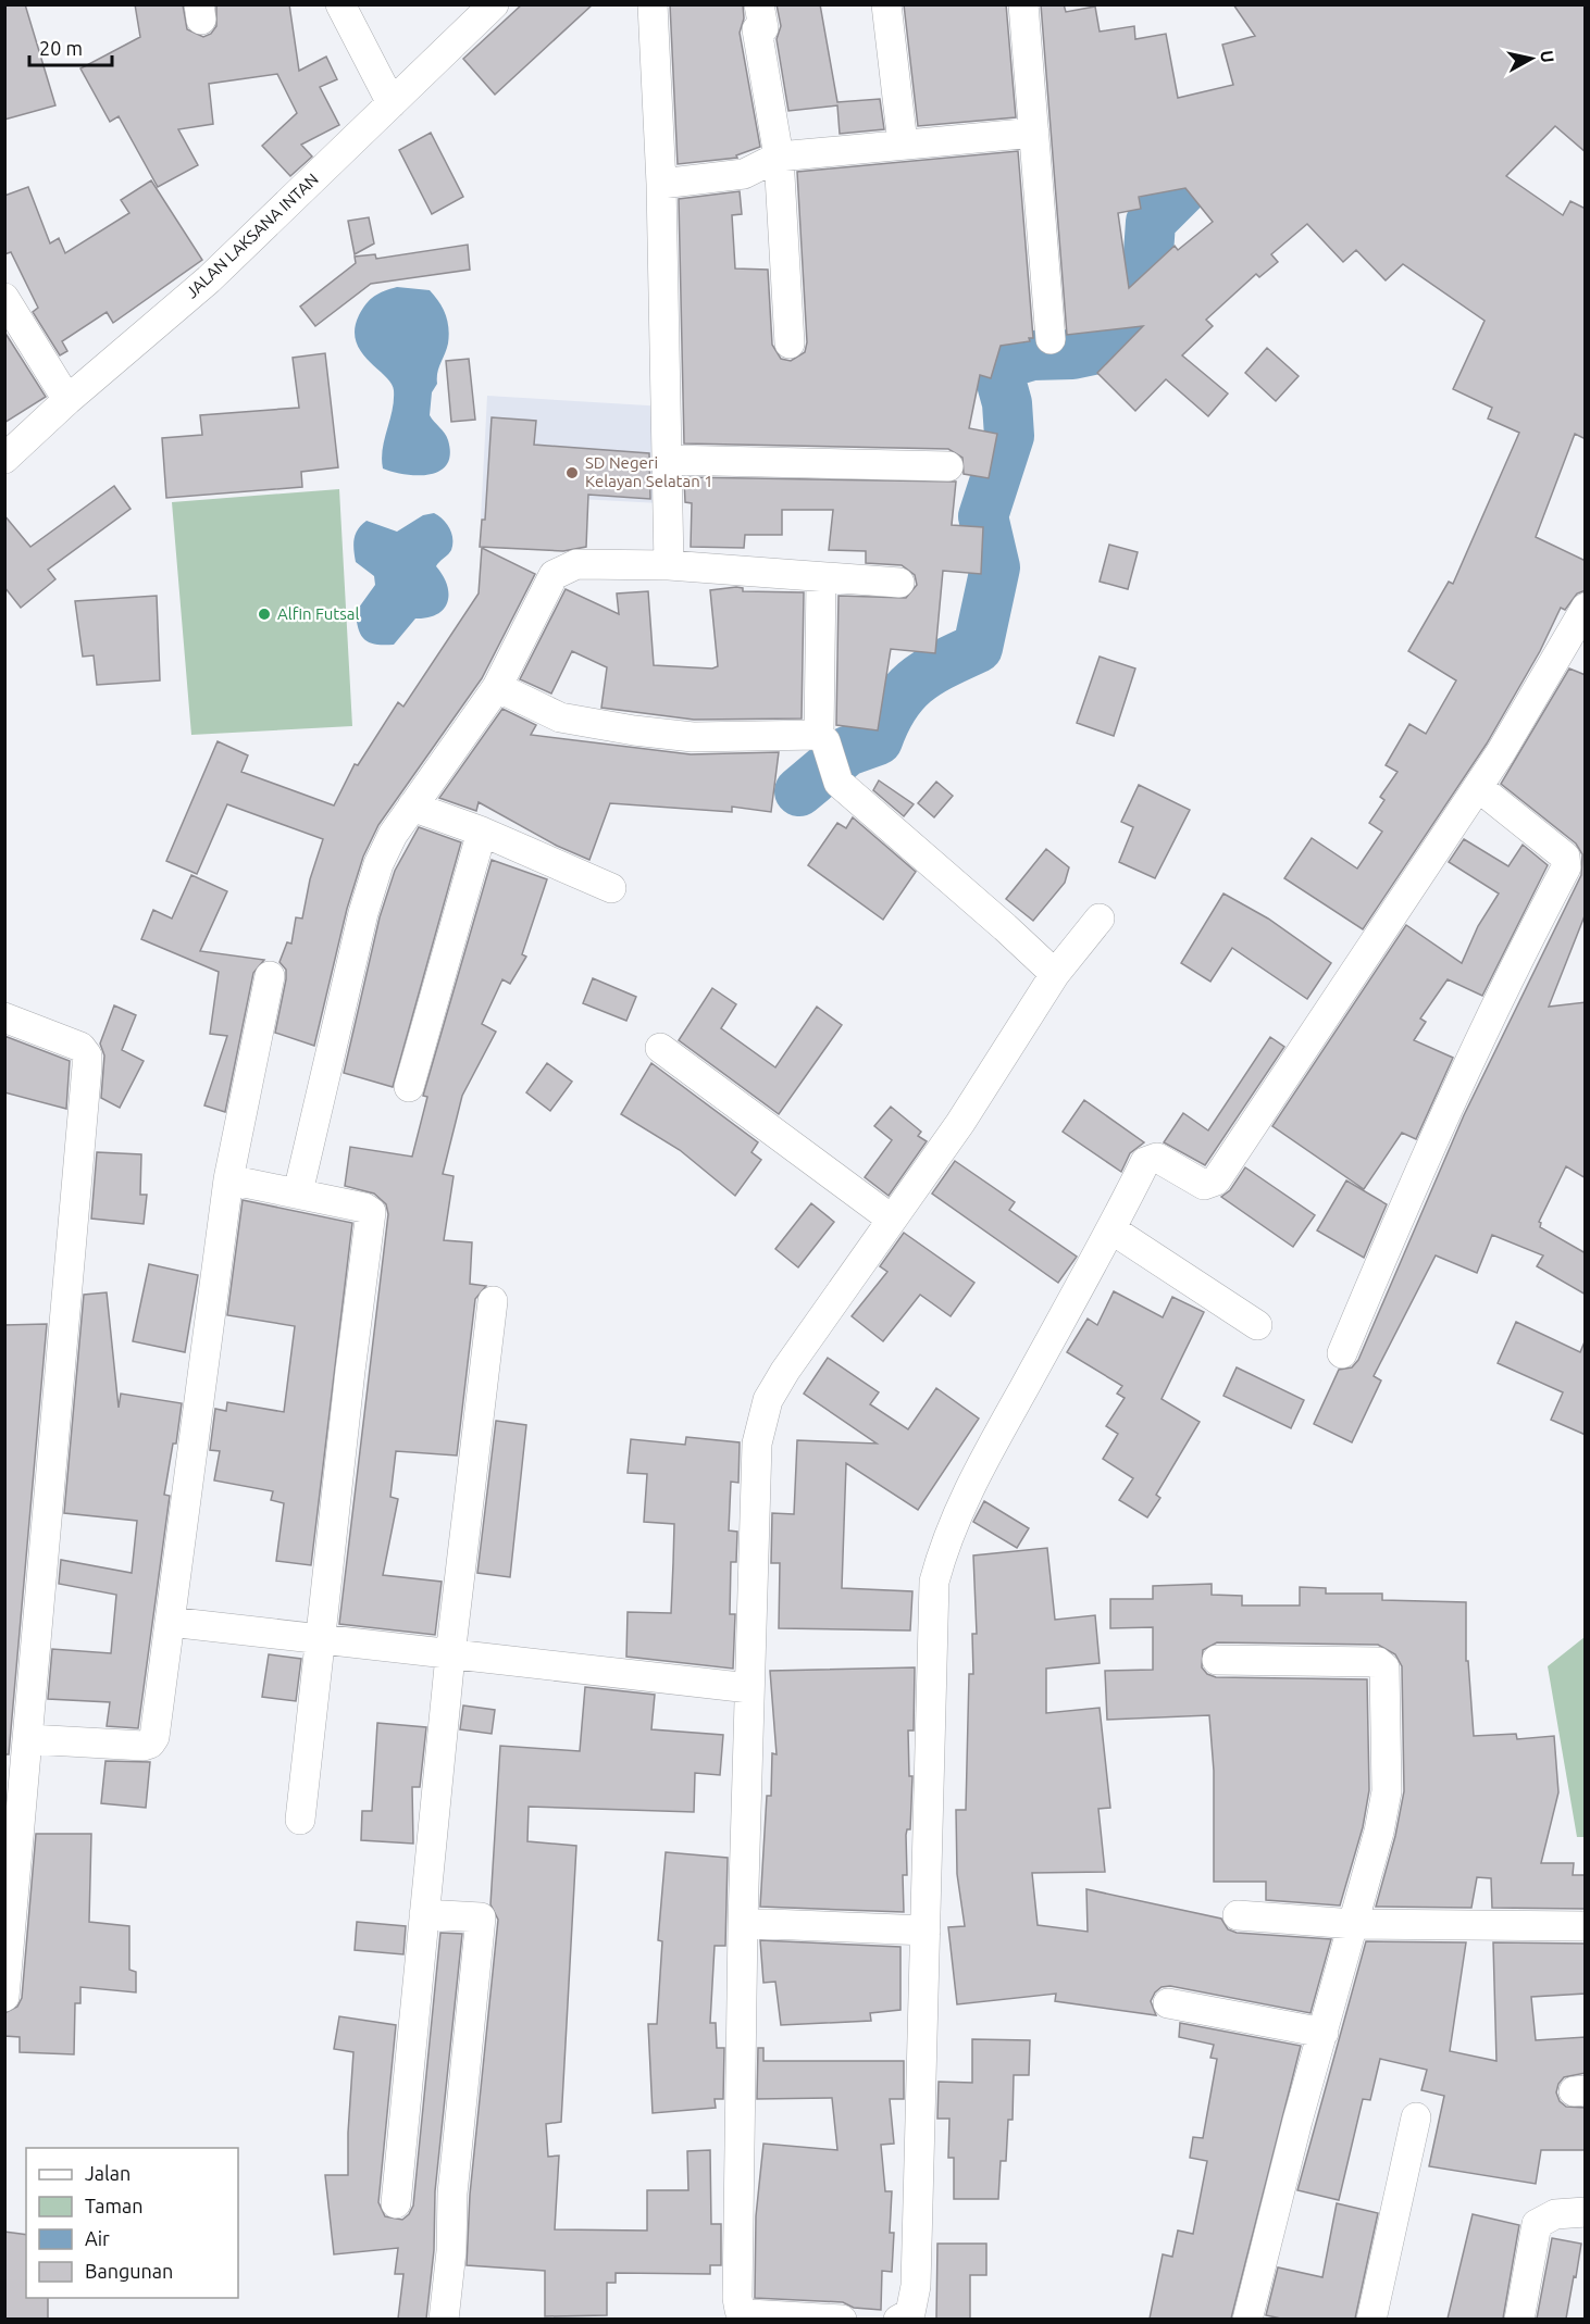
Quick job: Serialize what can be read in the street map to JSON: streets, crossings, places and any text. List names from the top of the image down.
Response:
{
  "streets": {
    "street": ["JALAN LAKSANA INTAN"]
  },
  "places": ["SD Negeri Kelayan Selatan 1", "Alfin Futsal"],
  "legend": [
    "Jalan",
    "Taman",
    "Air",
    "Bangunan"
  ],
  "scale_bar": "20 m",
  "north": "right"
}
